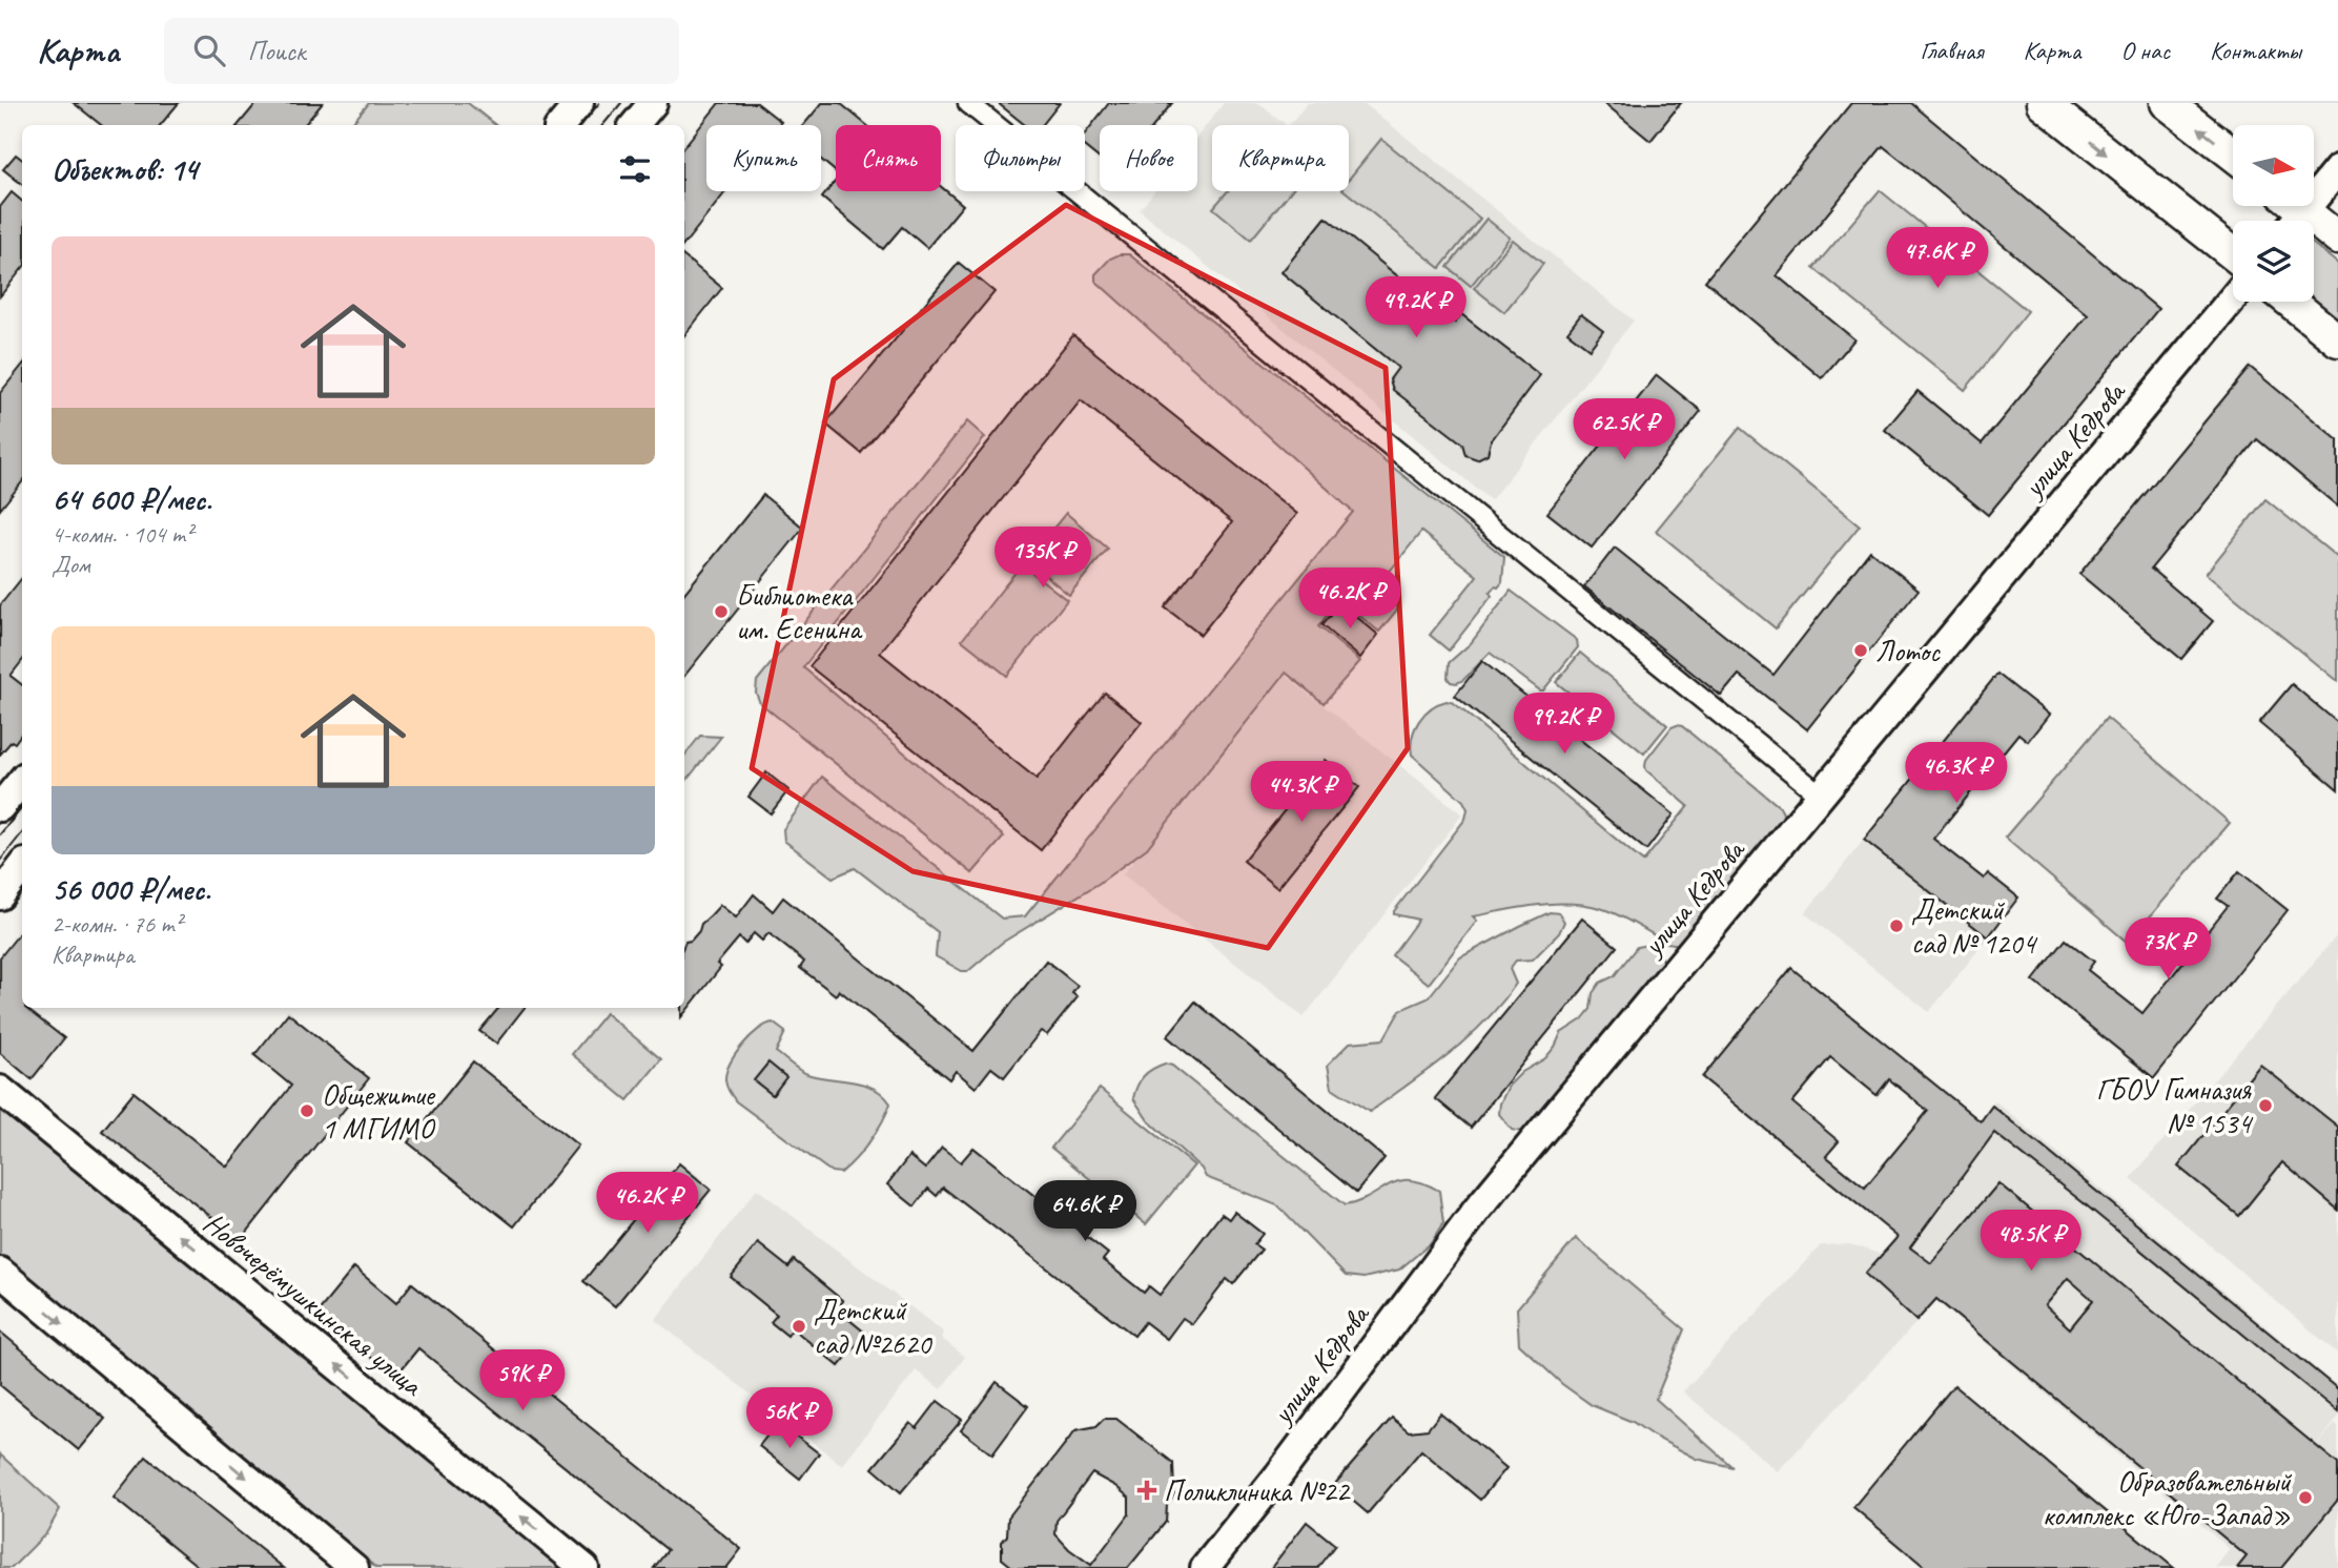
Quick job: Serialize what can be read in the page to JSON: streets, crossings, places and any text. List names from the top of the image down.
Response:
{
  "streets": {
    "street": ["улица Кедрова", "Новочерёмушкинская улица"]
  },
  "places": {
    "other": [
      "Библиотека им. Есенина",
      "Лотос",
      "Детский сад № 1204",
      "ГБОУ Гимназия № 1534",
      "Общежитие 1 МГИМО",
      "Детский сад №2620",
      "Образовательный комплекс «Юго-Запад»"
    ],
    "health": ["Поликлиника №22"]
  },
  "north": "right",
  "page": {
    "header": "Карта",
    "search": "Поиск",
    "nav": [
      "Главная",
      "Карта",
      "О нас",
      "Контакты"
    ],
    "chip": [
      "Купить",
      "Снять",
      "Фильтры",
      "Новое",
      "Квартира"
    ],
    "heading": "Объектов: 14",
    "list": [
      {
        "name": "64 600 ₽/мес.",
        "note": "4-комн. · 104 m² · Дом"
      },
      {
        "name": "56 000 ₽/мес.",
        "note": "2-комн. · 76 m² · Квартира"
      }
    ],
    "price": [
      "47.6K ₽",
      "49.2K ₽",
      "62.5K ₽",
      "135K ₽",
      "46.2K ₽",
      "99.2K ₽",
      "46.3K ₽",
      "44.3K ₽",
      "73K ₽",
      "46.2K ₽",
      "64.6K ₽",
      "48.5K ₽",
      "59K ₽",
      "56K ₽"
    ]
  }
}
